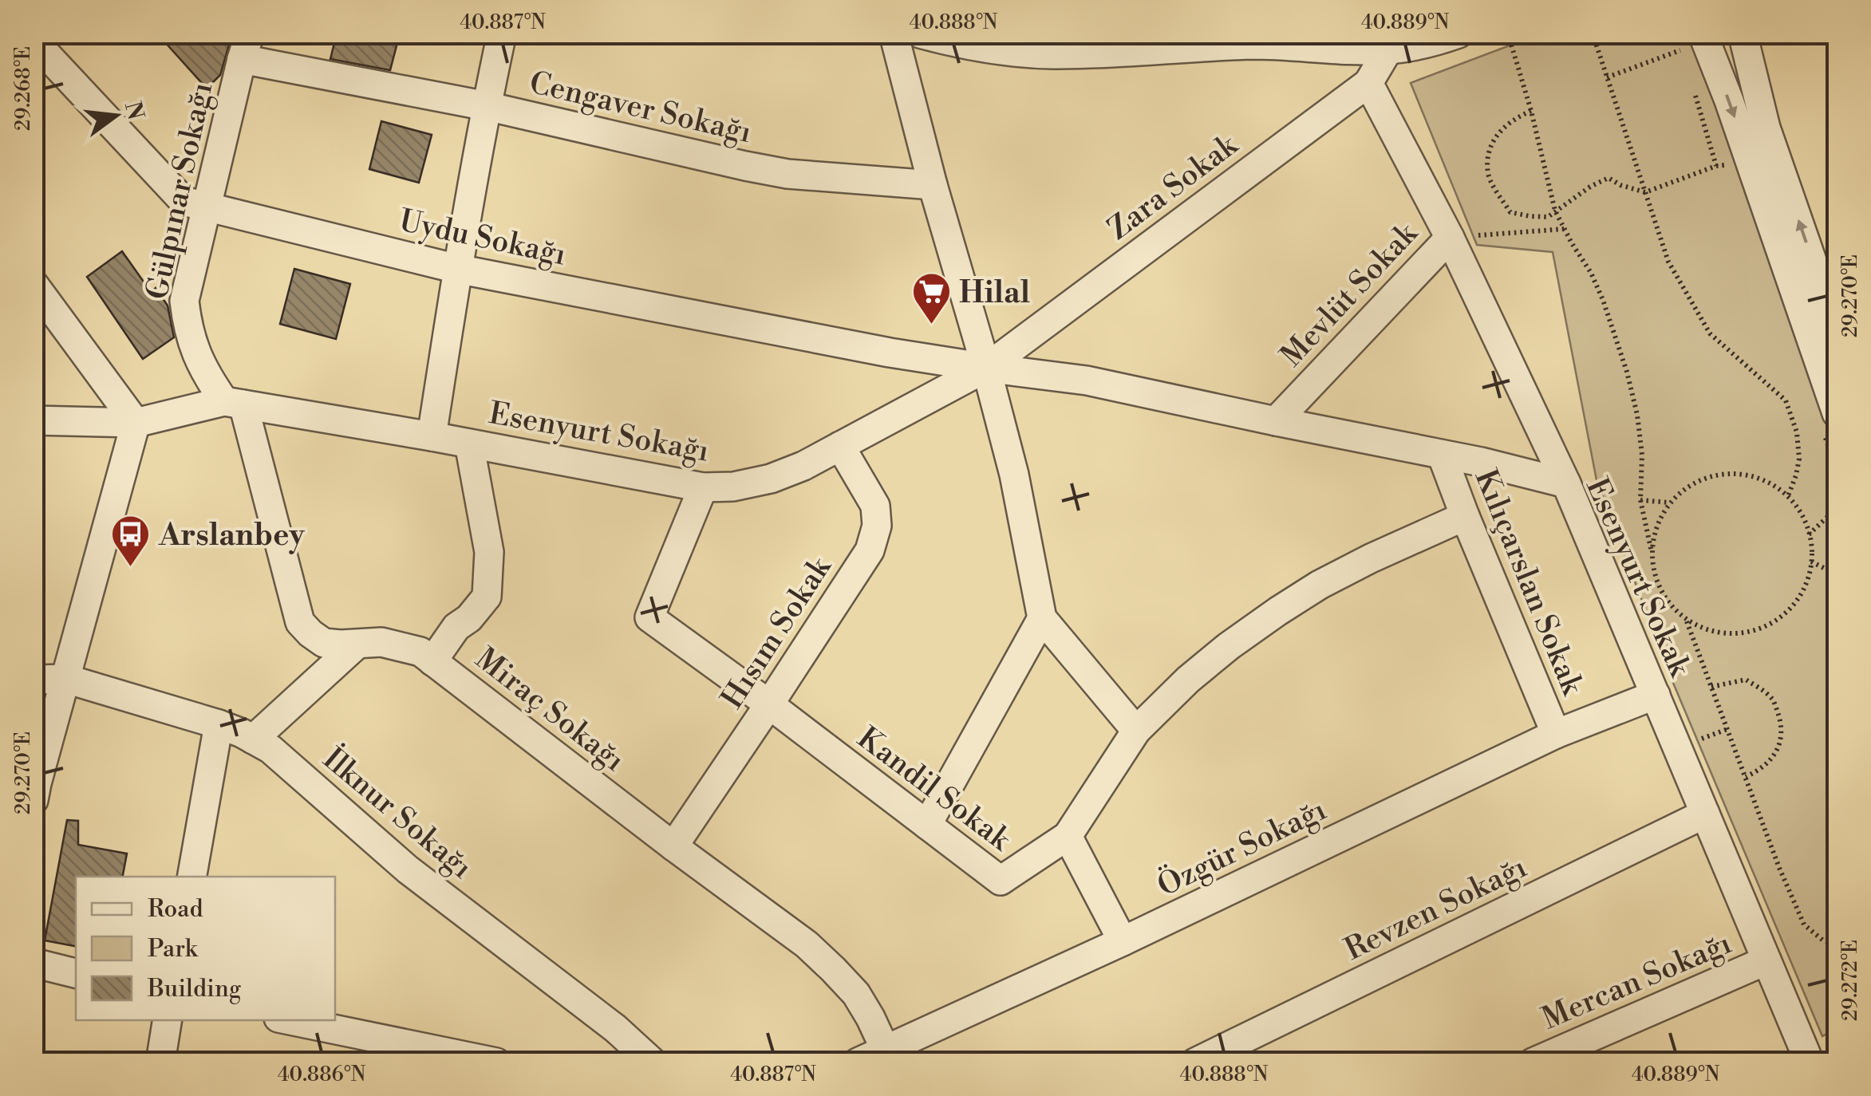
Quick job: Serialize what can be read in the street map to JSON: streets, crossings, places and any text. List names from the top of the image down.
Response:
{
  "streets": {
    "street": [
      "Cengaver Sokağı",
      "Zara Sokak",
      "Gülpınar Sokağı",
      "Uydu Sokağı",
      "Mevlüt Sokak",
      "Esenyurt Sokağı",
      "Esenyurt Sokak",
      "Kılıçarslan Sokak",
      "Hısım Sokak",
      "Miraç Sokağı",
      "Kandil Sokak",
      "İlknur Sokağı",
      "Özgür Sokağı",
      "Revzen Sokağı",
      "Mercan Sokağı"
    ]
  },
  "crossings": [
    ["Cengaver Sokağı", "Gülpınar Sokağı"],
    ["Zara Sokak", "Uydu Sokağı"],
    ["Zara Sokak", "Mevlüt Sokak"],
    ["Zara Sokak", "Esenyurt Sokağı"],
    ["Zara Sokak", "Esenyurt Sokak"],
    ["Gülpınar Sokağı", "Uydu Sokağı"],
    ["Gülpınar Sokağı", "Esenyurt Sokağı"],
    ["Gülpınar Sokağı", "Miraç Sokağı"],
    ["Uydu Sokağı", "Esenyurt Sokağı"],
    ["Uydu Sokağı", "Esenyurt Sokak"],
    ["Mevlüt Sokak", "Esenyurt Sokak"],
    ["Esenyurt Sokağı", "Esenyurt Sokak"],
    ["Esenyurt Sokağı", "Hısım Sokak"],
    ["Esenyurt Sokağı", "Miraç Sokağı"],
    ["Esenyurt Sokağı", "Kandil Sokak"],
    ["Esenyurt Sokak", "Kılıçarslan Sokak"],
    ["Esenyurt Sokak", "Özgür Sokağı"],
    ["Esenyurt Sokak", "Revzen Sokağı"],
    ["Esenyurt Sokak", "Mercan Sokağı"],
    ["Kılıçarslan Sokak", "Kandil Sokak"],
    ["Kılıçarslan Sokak", "Özgür Sokağı"],
    ["Hısım Sokak", "Miraç Sokağı"],
    ["Hısım Sokak", "Kandil Sokak"],
    ["Miraç Sokağı", "Özgür Sokağı"]
  ],
  "places": {
    "supermarket": ["Hilal"],
    "bus stop": ["Arslanbey"]
  },
  "legend": ["Road", "Park", "Building"],
  "north": "right",
  "coordinates": [
    "40.887°N",
    "40.888°N",
    "40.889°N",
    "29.268°E",
    "29.270°E",
    "29.272°E",
    "40.886°N"
  ]
}
